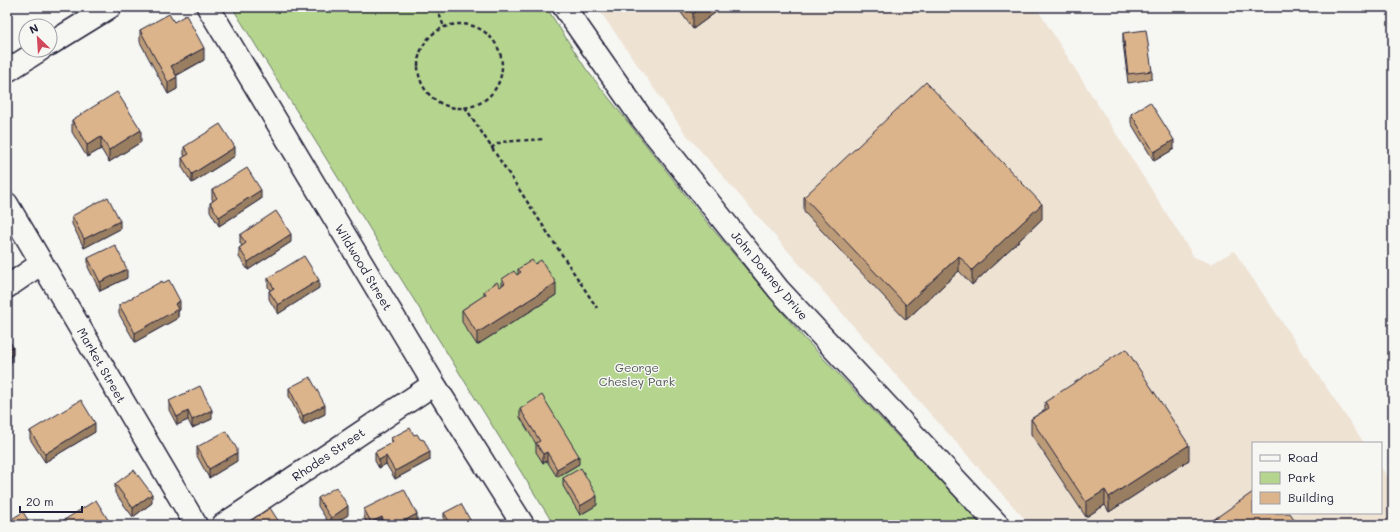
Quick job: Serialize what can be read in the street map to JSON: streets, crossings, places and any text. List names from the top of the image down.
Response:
{
  "streets": {
    "street": [
      "Wildwood Street",
      "John Downey Drive",
      "Market Street",
      "Rhodes Street"
    ]
  },
  "crossings": [
    ["Wildwood Street", "Rhodes Street"]
  ],
  "parks": ["George Chesley Park"],
  "legend": ["Road", "Park", "Building"],
  "scale_bar": "20 m",
  "north": "top left"
}
